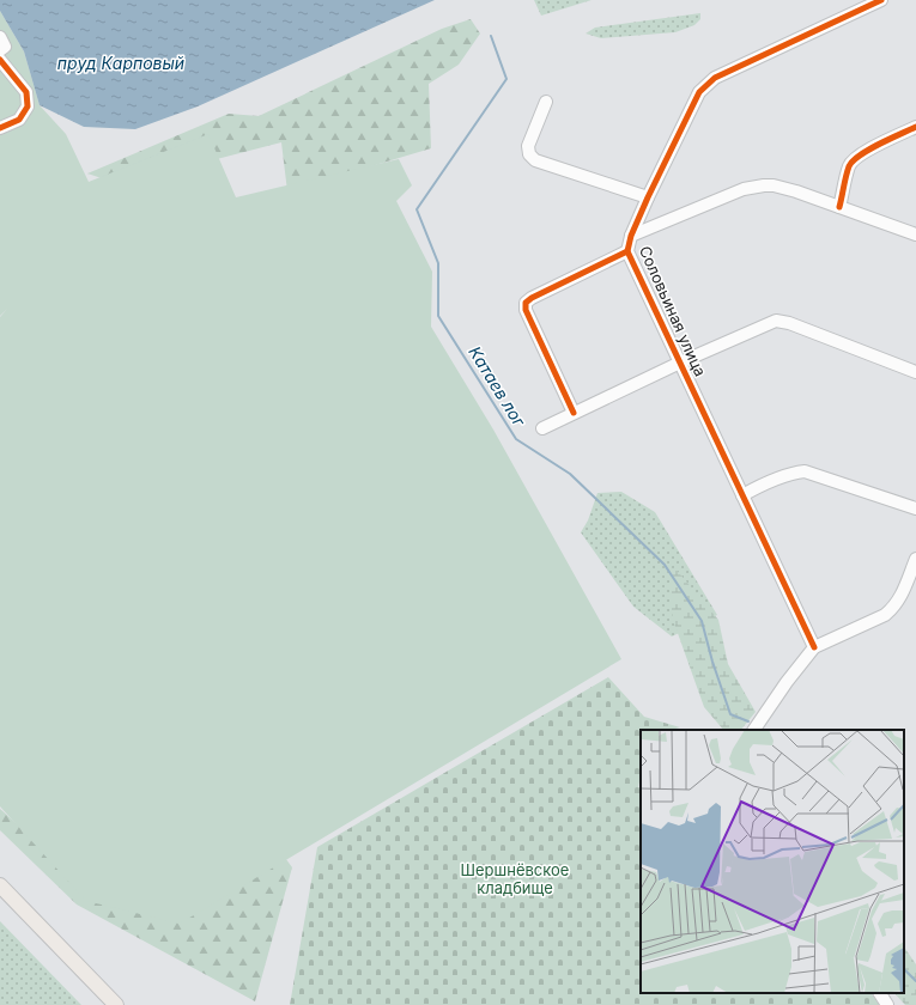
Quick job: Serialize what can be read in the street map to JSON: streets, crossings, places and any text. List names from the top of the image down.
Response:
{
  "streets": {
    "street": ["Соловьиная улица"]
  },
  "water": ["пруд Карповый", "Катаев лог"],
  "parks": ["Шершнёвское кладбище"]
}
